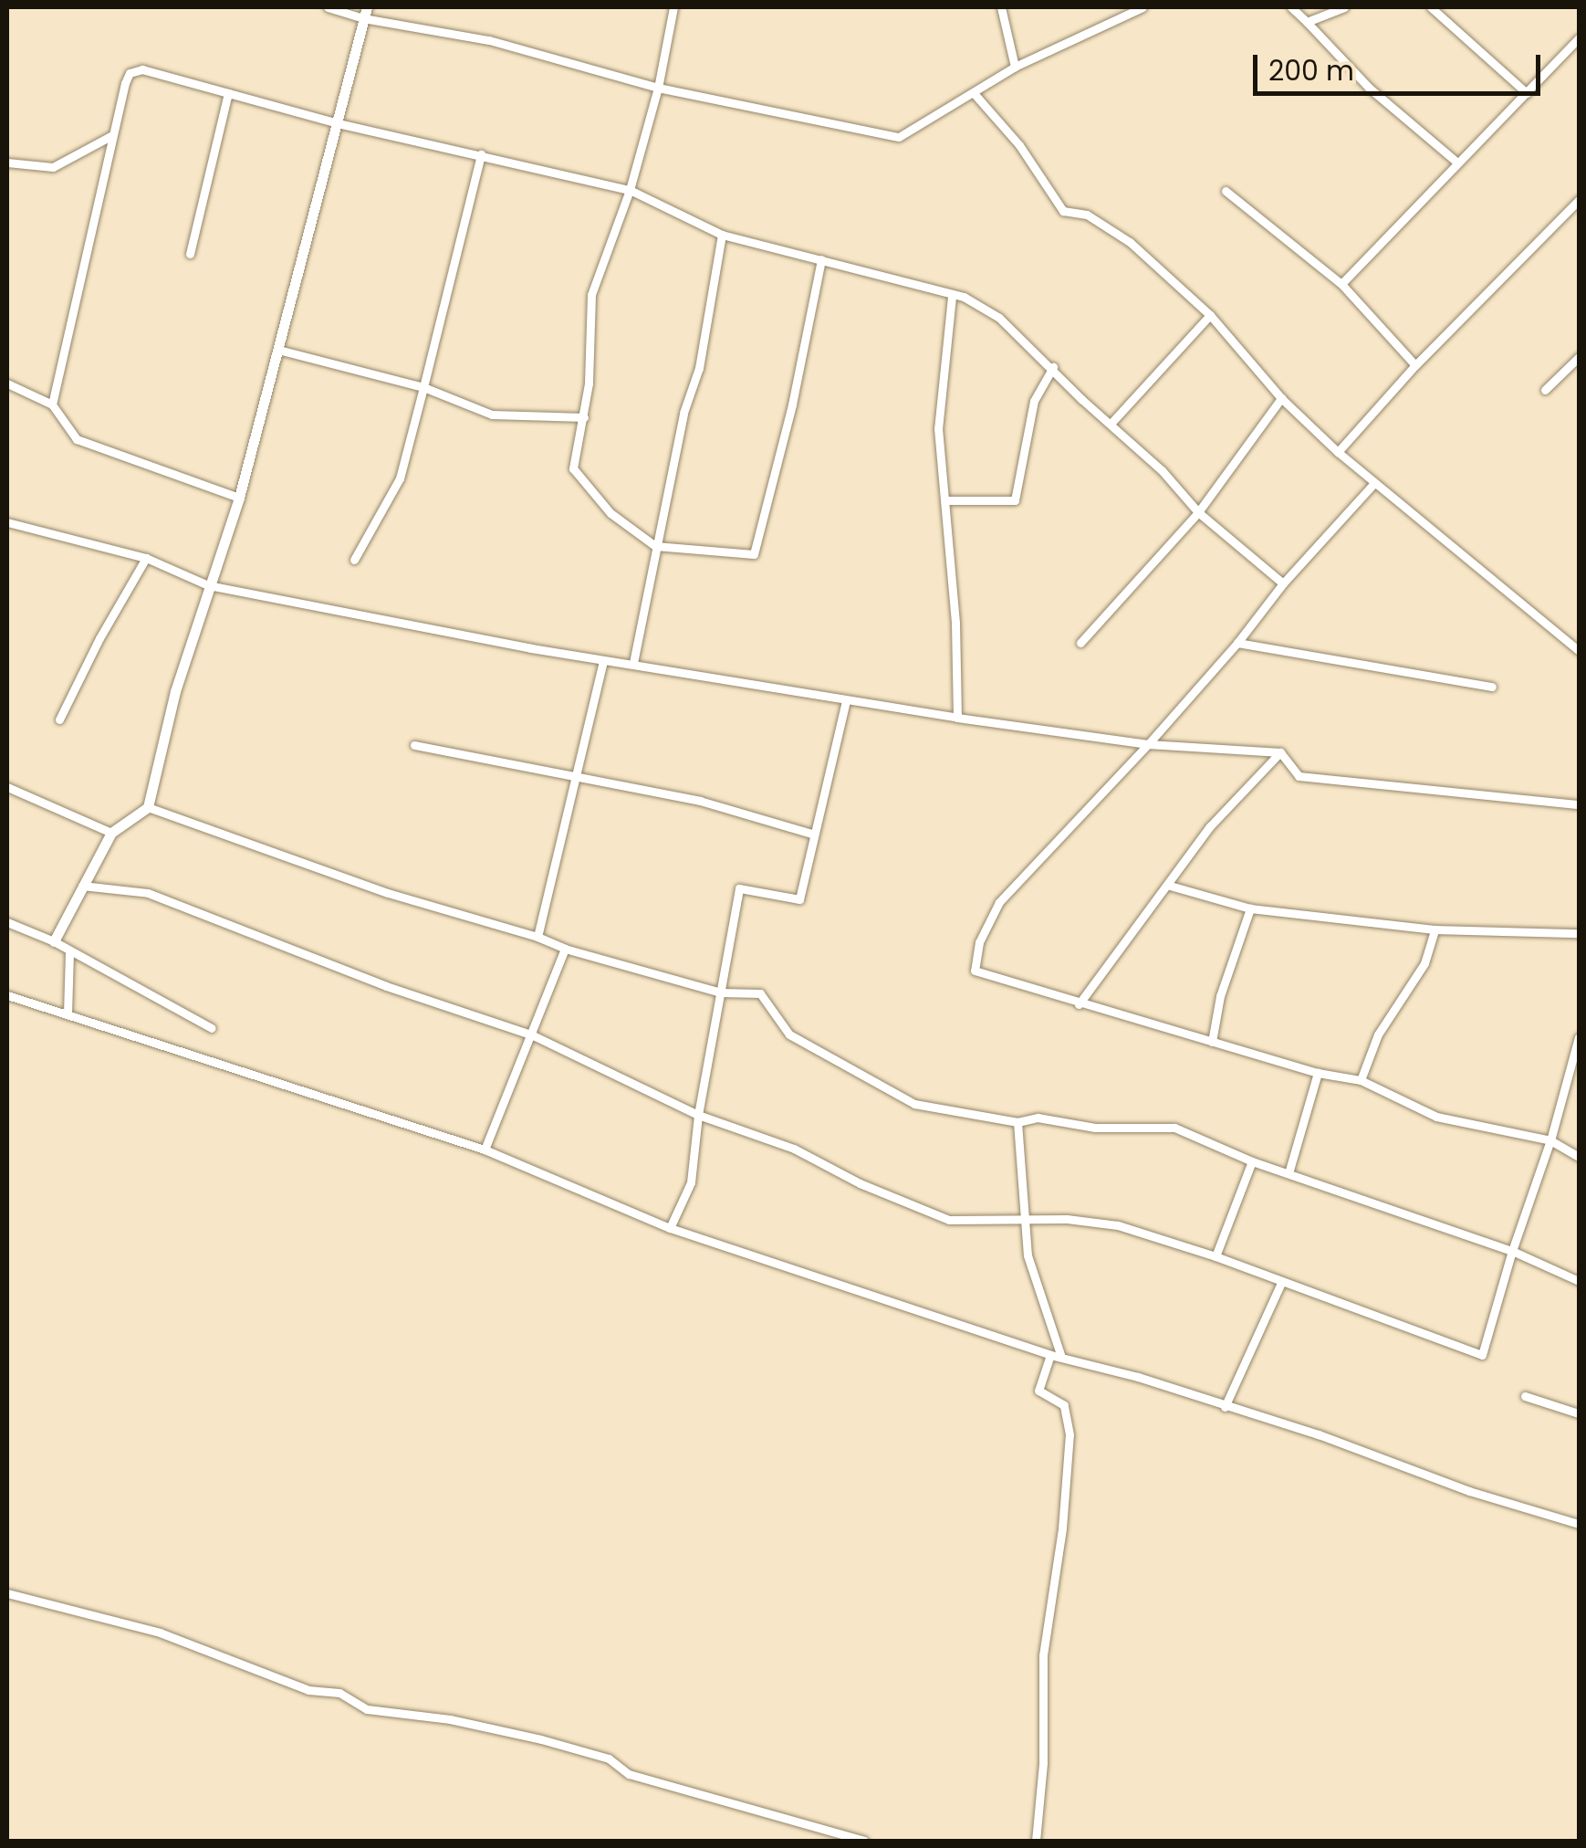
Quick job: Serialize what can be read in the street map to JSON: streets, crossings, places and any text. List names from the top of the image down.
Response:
{
  "scale_bar": "200 m"
}
